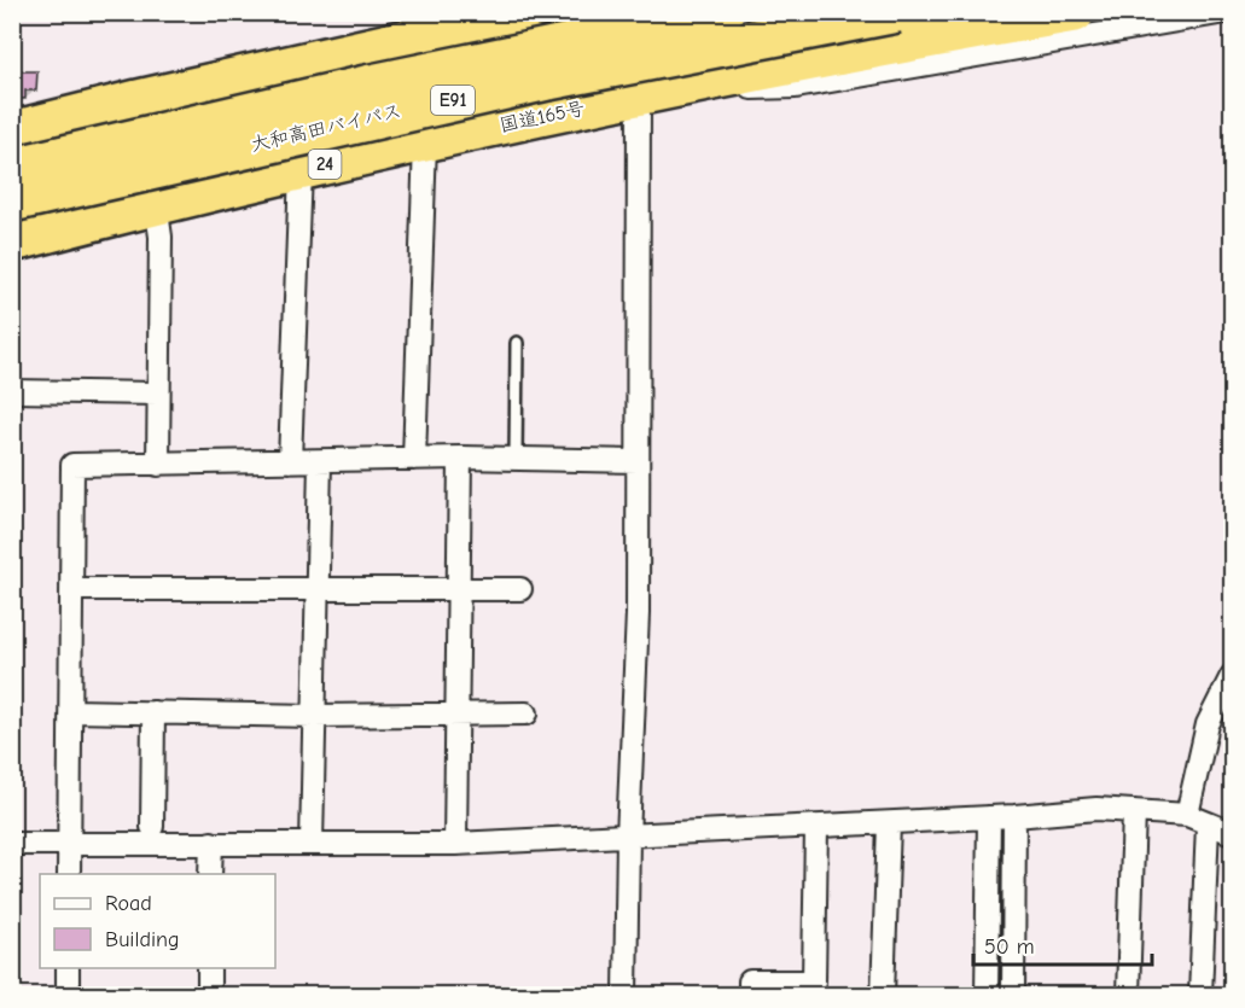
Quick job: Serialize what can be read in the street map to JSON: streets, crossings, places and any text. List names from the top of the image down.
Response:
{
  "streets": {
    "highway": [
      "E91",
      "国道165号",
      "大和高田バイパス",
      "24"
    ]
  },
  "legend": ["Road", "Building"],
  "scale_bar": "50 m"
}
